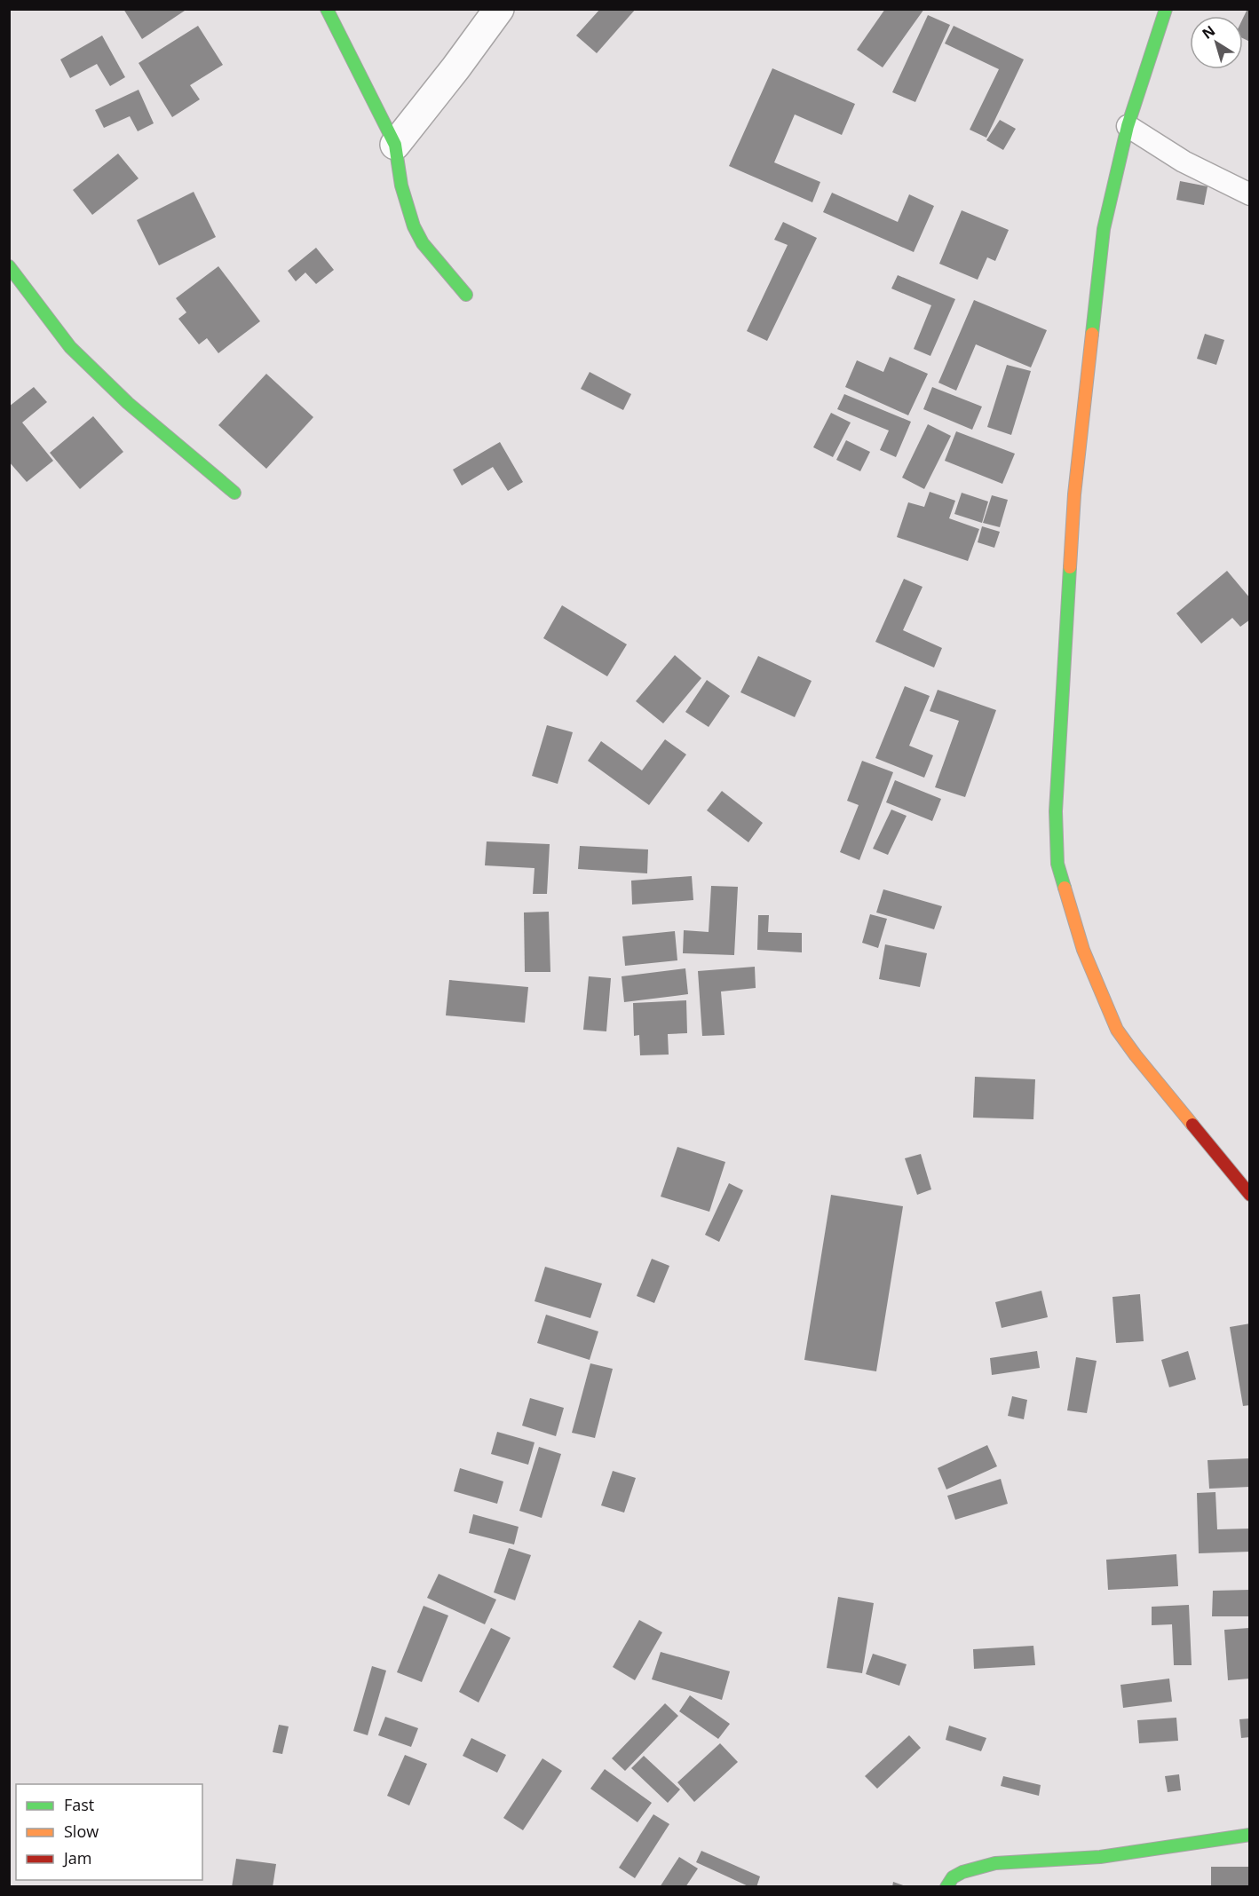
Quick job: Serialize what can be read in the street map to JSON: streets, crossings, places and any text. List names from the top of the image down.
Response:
{
  "legend": ["Fast", "Slow", "Jam"],
  "north": "top left"
}
